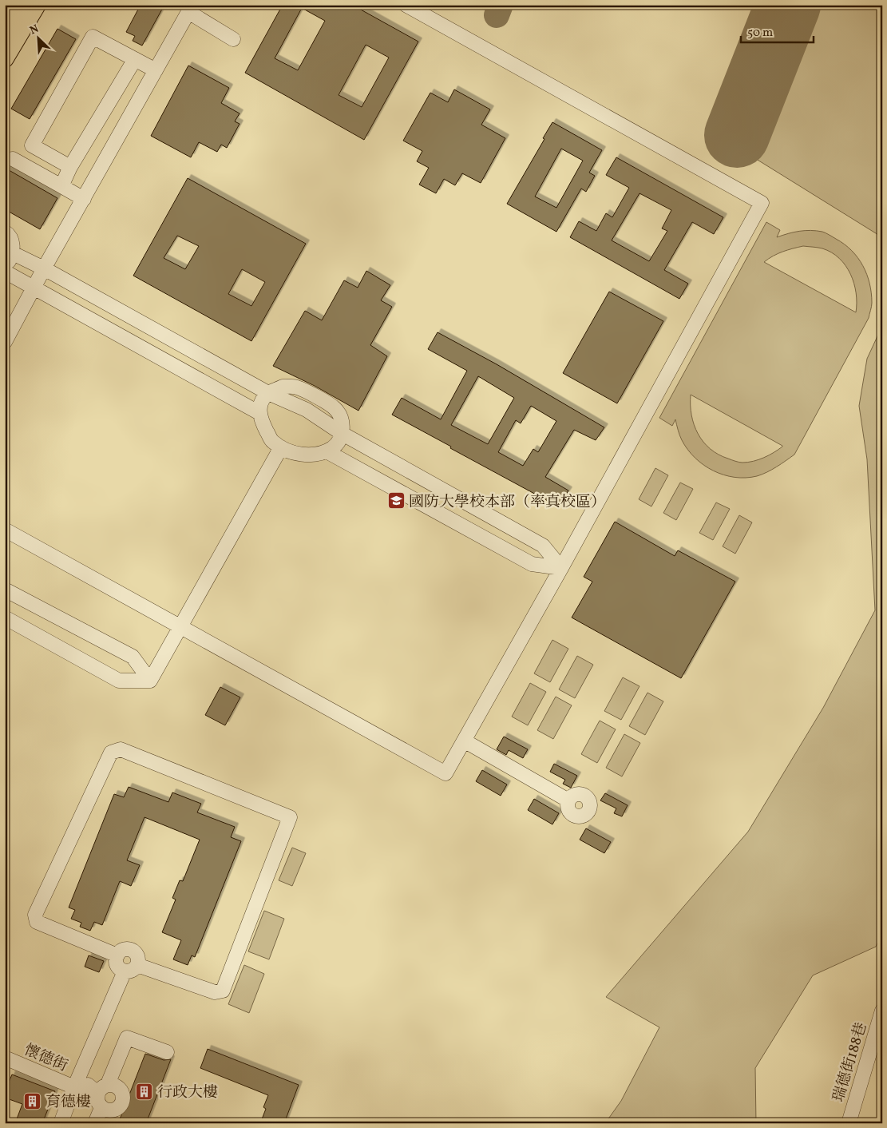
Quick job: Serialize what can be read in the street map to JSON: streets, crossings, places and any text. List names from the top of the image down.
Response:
{
  "streets": {
    "street": ["懷德街", "瑞德街188巷"]
  },
  "places": {
    "school or university": ["國防大學校本部（率真校區）"],
    "building": ["行政大樓", "育德樓"]
  },
  "scale_bar": "50 m",
  "north": "top left"
}
